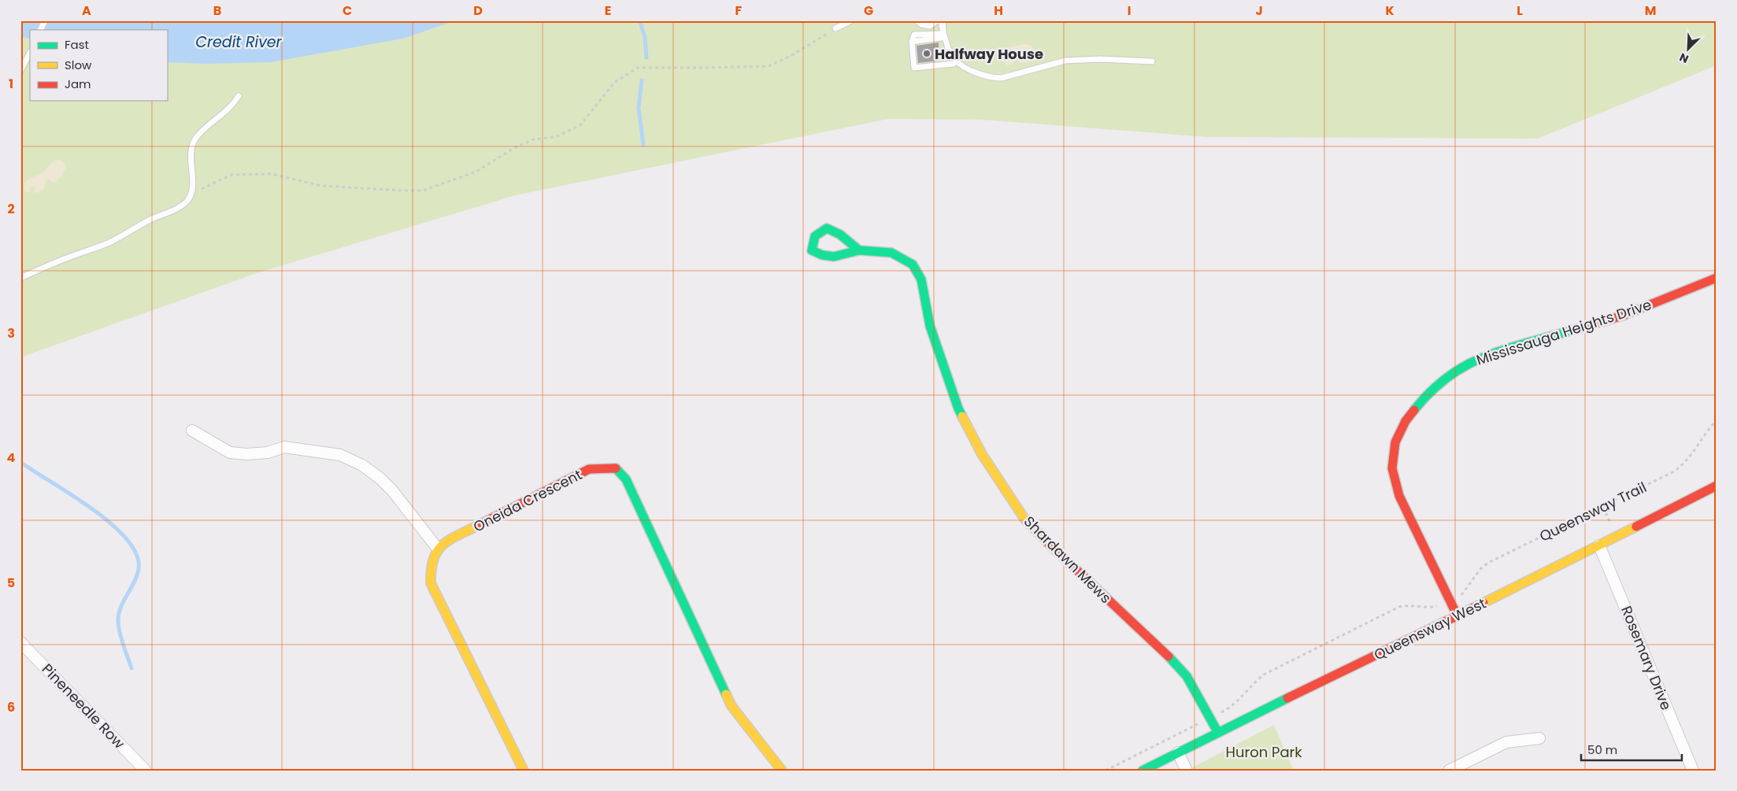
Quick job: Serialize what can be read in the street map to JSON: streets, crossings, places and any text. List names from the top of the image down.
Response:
{
  "streets": {
    "street": [
      "Mississauga Heights Drive",
      "Oneida Crescent",
      "Shardawn Mews",
      "Queensway West",
      "Rosemary Drive",
      "Pineneedle Row"
    ],
    "path": ["Queensway Trail"]
  },
  "crossings": [
    ["Mississauga Heights Drive", "Queensway West"],
    ["Shardawn Mews", "Queensway West"],
    ["Queensway West", "Rosemary Drive"]
  ],
  "water": ["Credit River"],
  "parks": ["Huron Park"],
  "places": ["Halfway House"],
  "legend": ["Fast", "Slow", "Jam"],
  "scale_bar": "50 m",
  "north": "bottom left",
  "grid": {
    "columns": [
      "A",
      "B",
      "C",
      "D",
      "E",
      "F",
      "G",
      "H",
      "I",
      "J",
      "K",
      "L",
      "M"
    ],
    "rows": [
      "1",
      "2",
      "3",
      "4",
      "5",
      "6"
    ]
  }
}
